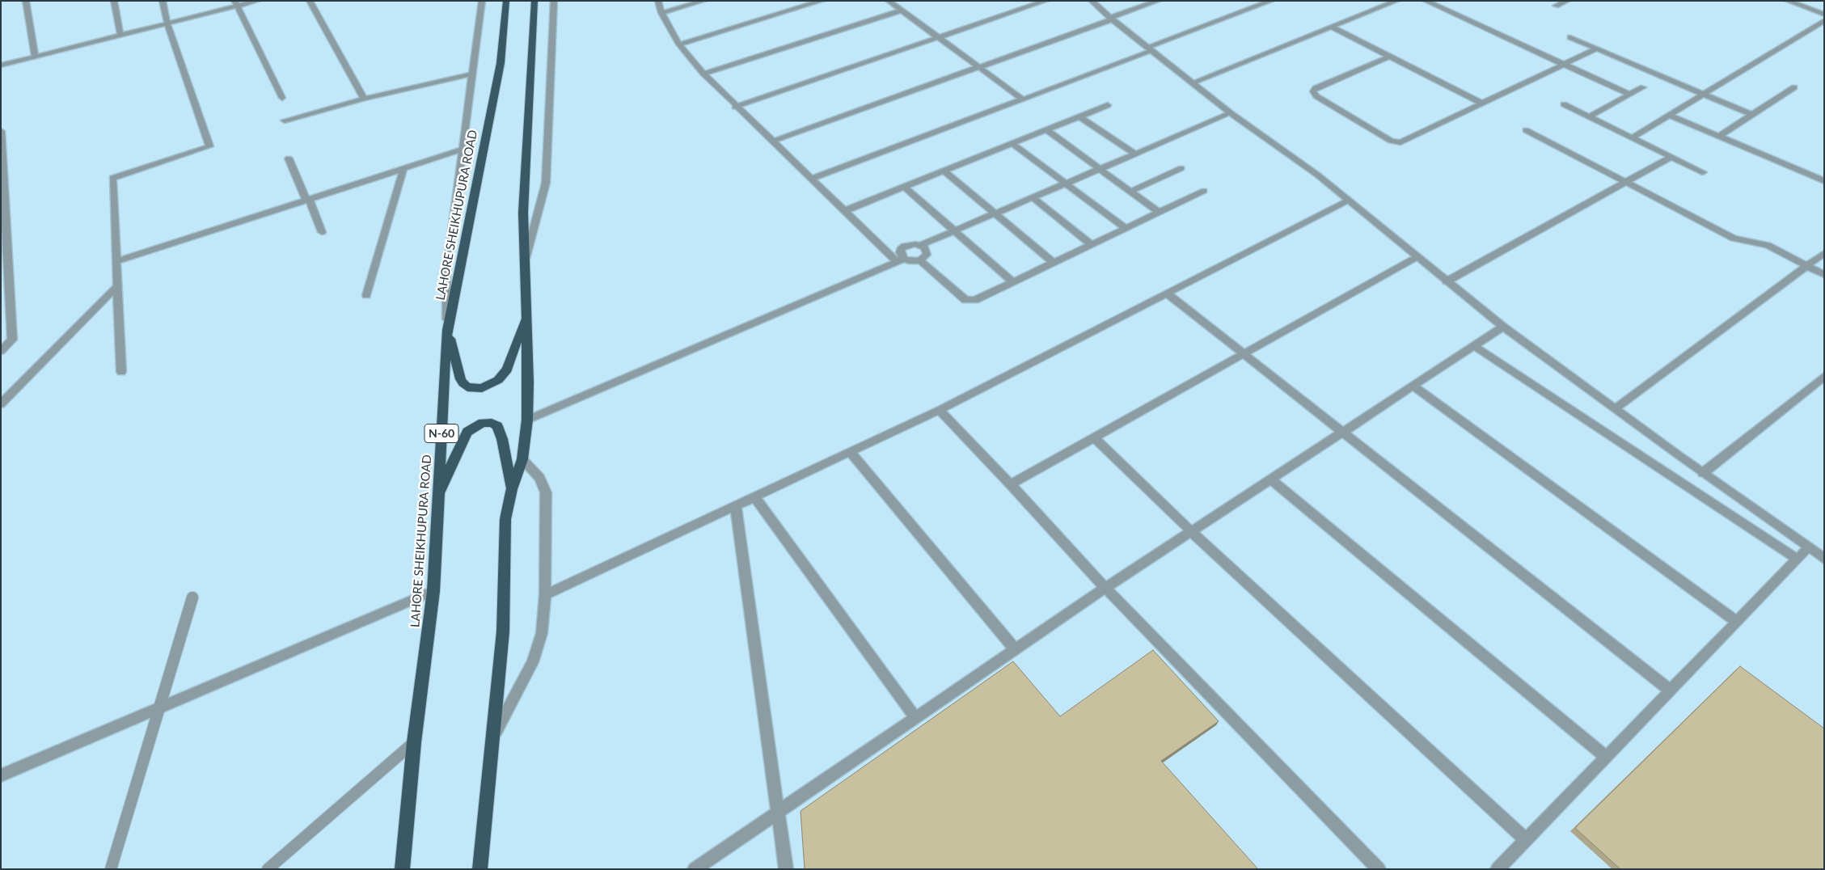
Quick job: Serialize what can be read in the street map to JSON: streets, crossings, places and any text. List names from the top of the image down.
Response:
{
  "streets": {
    "highway": ["LAHORE SHEIKHUPURA ROAD", "N-60"]
  }
}
